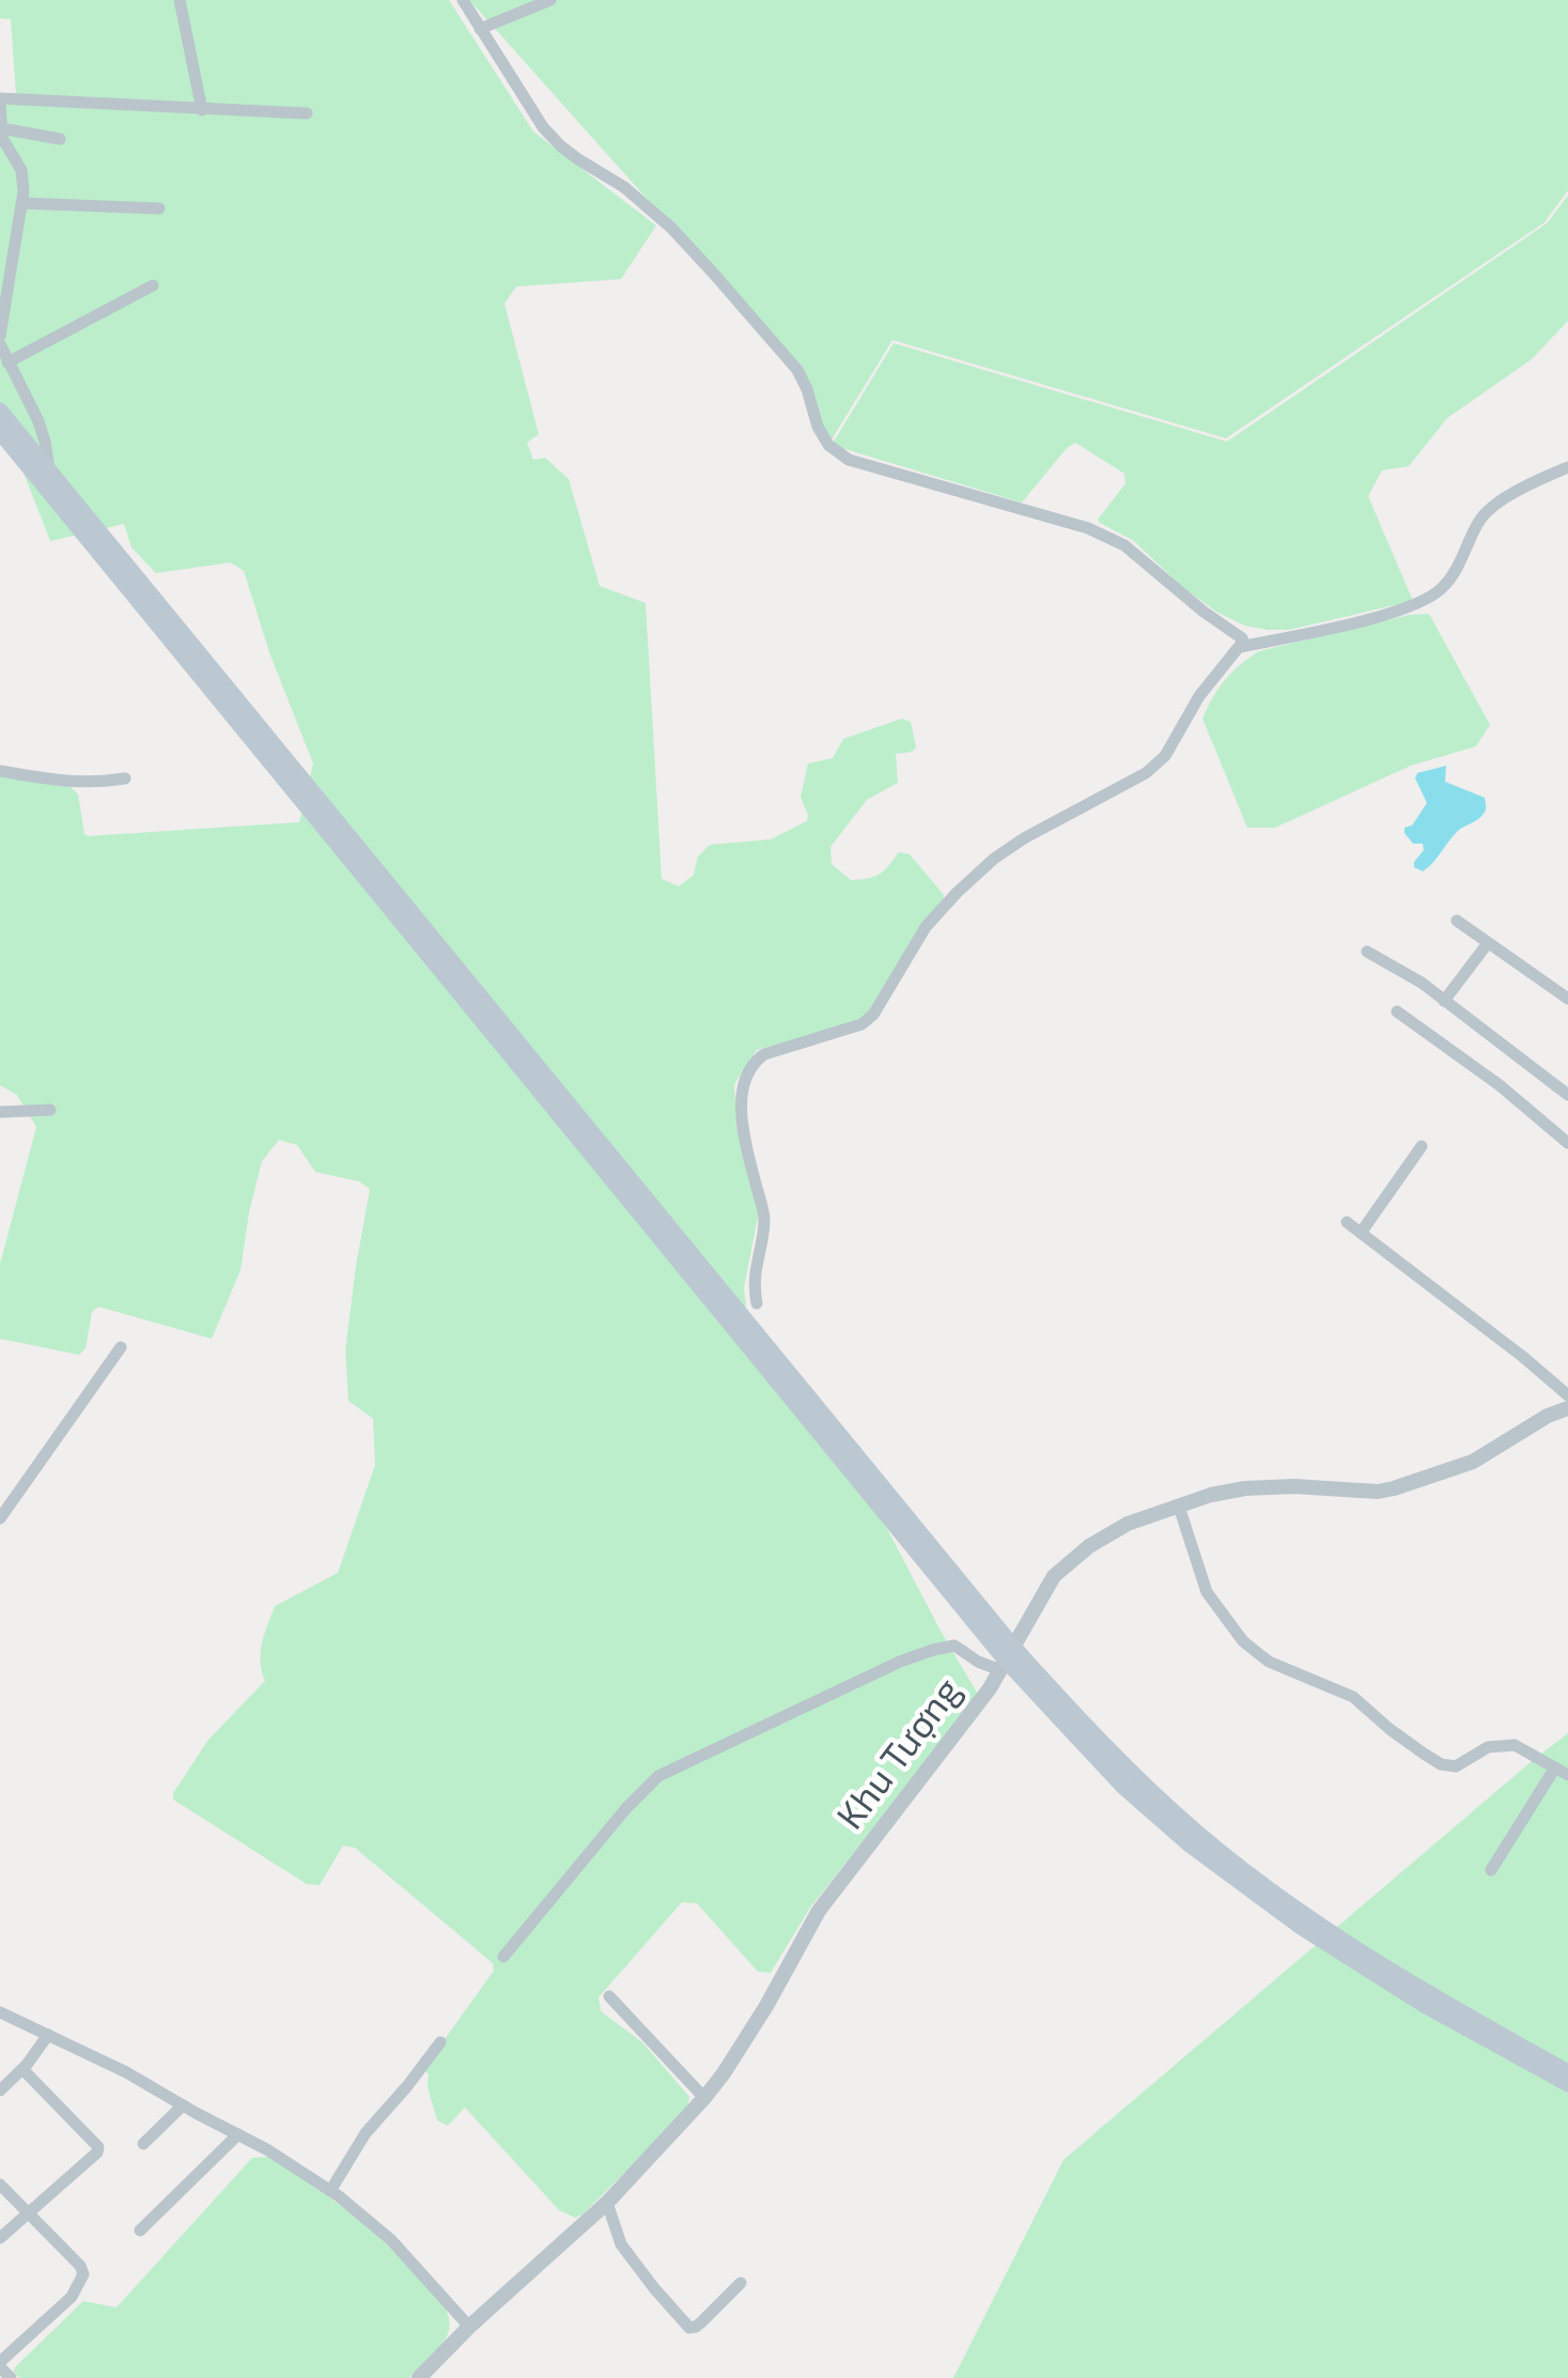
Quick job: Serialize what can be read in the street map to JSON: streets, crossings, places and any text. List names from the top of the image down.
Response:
{
  "streets": {
    "street": ["Khu Tượng"]
  }
}
